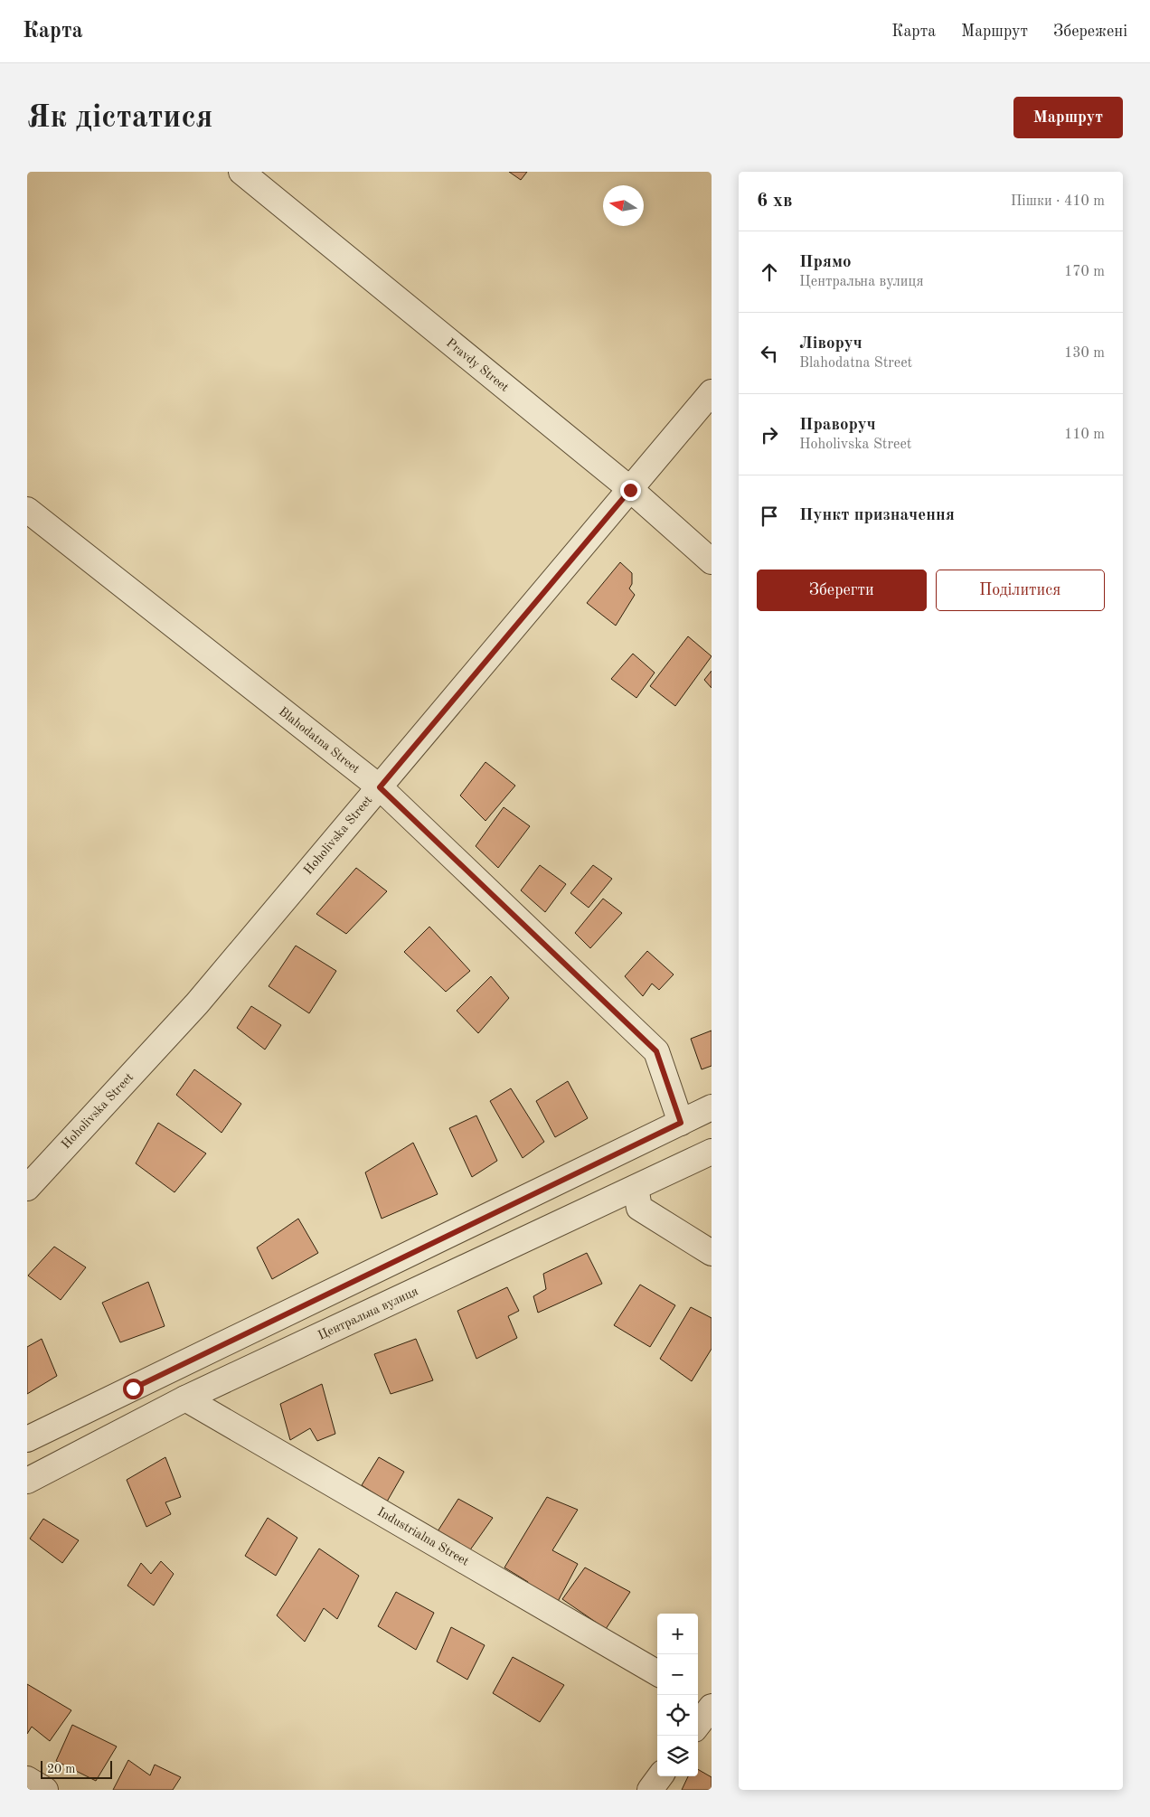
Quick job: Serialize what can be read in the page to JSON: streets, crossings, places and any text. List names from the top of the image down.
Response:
{
  "streets": {
    "street": [
      "Pravdy Street",
      "Blahodatna Street",
      "Hoholivska Street",
      "Центральна вулиця",
      "Industrialna Street"
    ]
  },
  "crossings": [
    ["Pravdy Street", "Hoholivska Street"],
    ["Blahodatna Street", "Hoholivska Street"],
    ["Центральна вулиця", "Industrialna Street"]
  ],
  "scale_bar": "20 m",
  "north": "left",
  "page": {
    "header": "Карта",
    "nav": ["Карта", "Маршрут", "Збережені"],
    "buttons": [
      "Маршрут",
      ["Зберегти", "Поділитися"]
    ],
    "title": "Як дістатися",
    "heading": ["6 хв", "Пішки · 410 m"],
    "list": [
      ["Прямо", "Центральна вулиця", "170 m"],
      ["Ліворуч", "Blahodatna Street", "130 m"],
      ["Праворуч", "Hoholivska Street", "110 m"],
      "Пункт призначення"
    ],
    "map_buttons": ["+", "−"],
    "scale": "20 m"
  }
}
